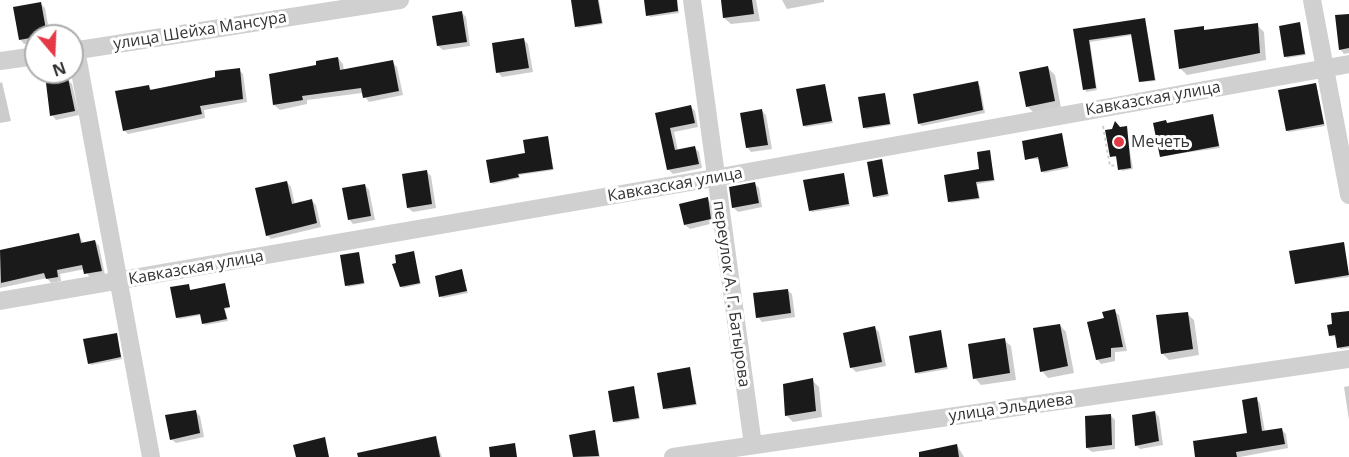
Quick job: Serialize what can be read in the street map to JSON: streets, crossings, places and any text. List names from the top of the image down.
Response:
{
  "streets": {
    "street": [
      "улица Шейха Мансура",
      "Кавказская улица",
      "переулок А. Г. Батырова",
      "улица Эльдиева"
    ]
  },
  "crossings": [
    ["Кавказская улица", "переулок А. Г. Батырова"],
    ["переулок А. Г. Батырова", "улица Эльдиева"]
  ],
  "places": ["Мечеть"],
  "north": "bottom"
}
